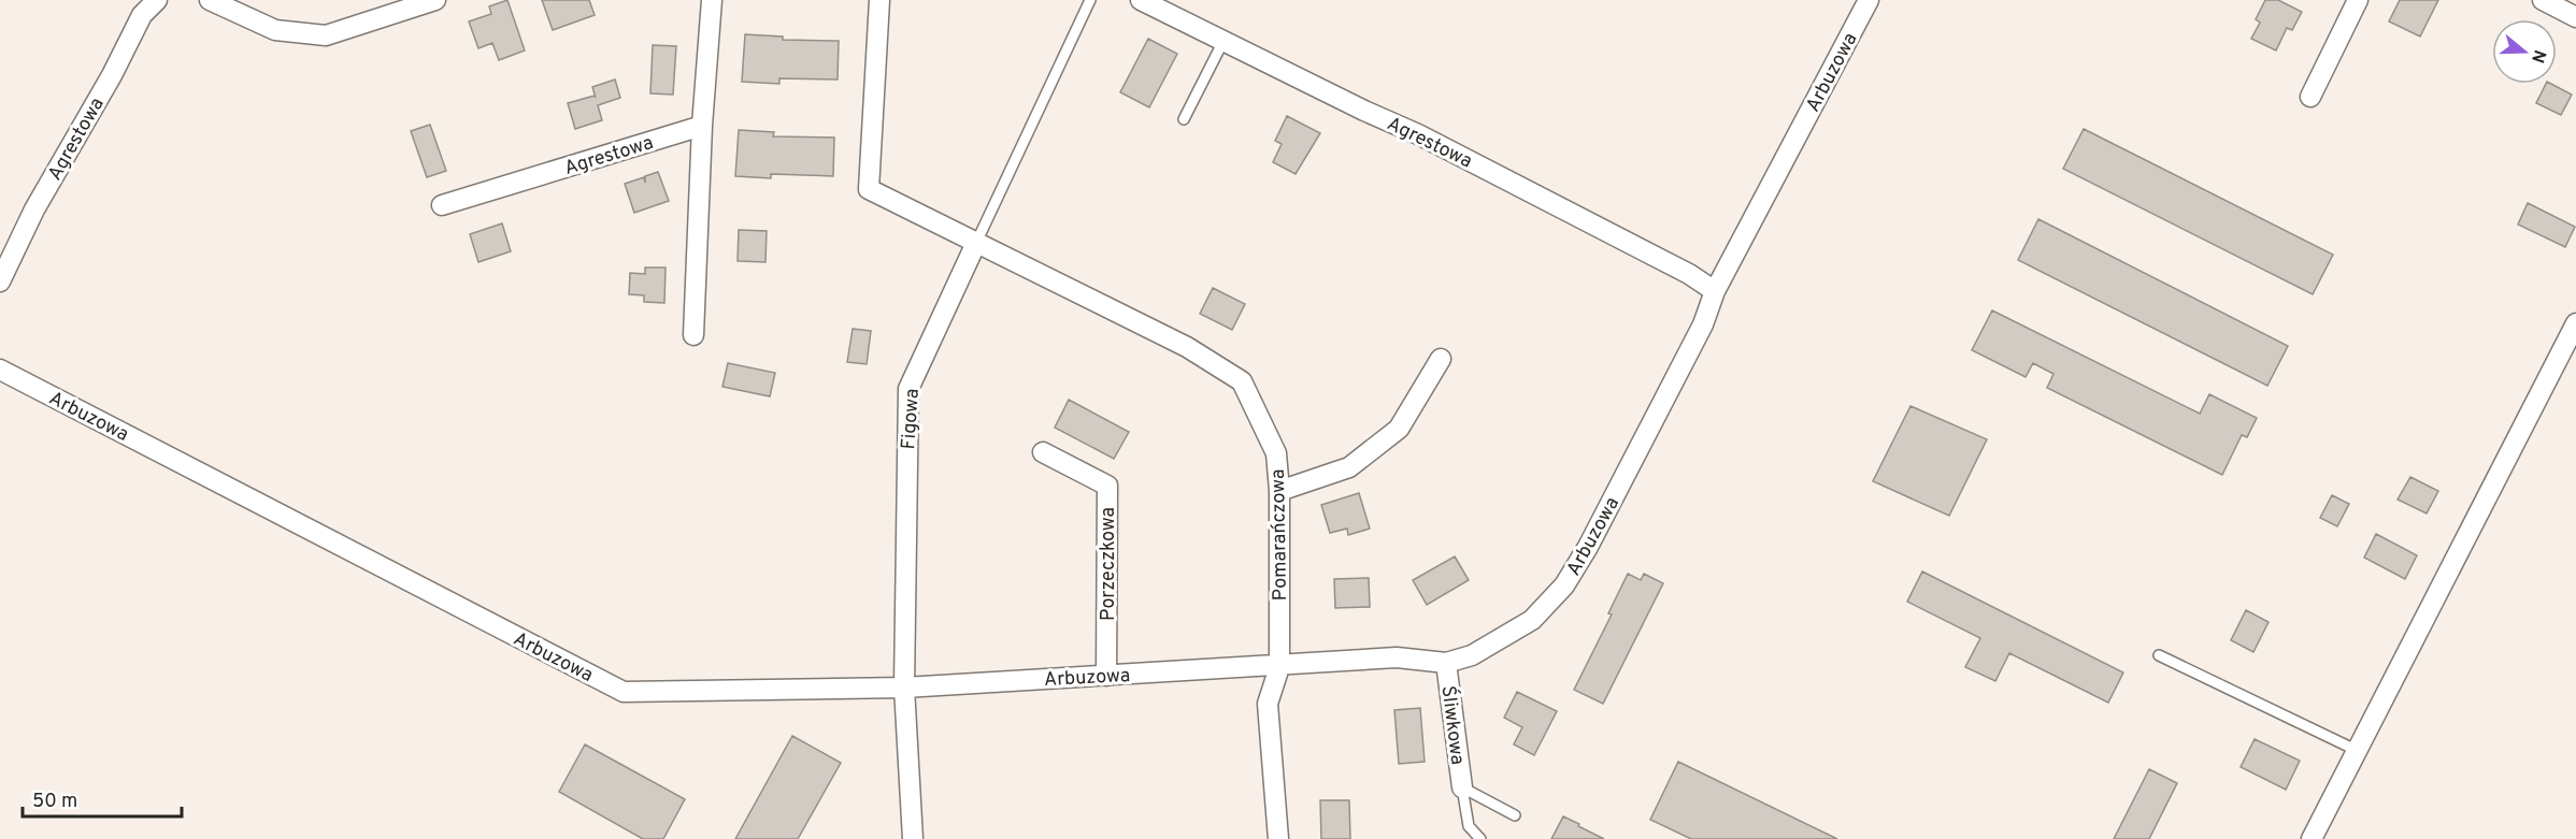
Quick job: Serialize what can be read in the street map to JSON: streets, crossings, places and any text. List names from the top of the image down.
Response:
{
  "streets": {
    "street": [
      "Arbuzowa",
      "Agrestowa",
      "Figowa",
      "Pomarańczowa",
      "Porzeczkowa",
      "Śliwkowa"
    ]
  },
  "crossings": [
    ["Arbuzowa", "Agrestowa"],
    ["Arbuzowa", "Figowa"],
    ["Arbuzowa", "Pomarańczowa"],
    ["Arbuzowa", "Porzeczkowa"],
    ["Arbuzowa", "Śliwkowa"],
    ["Figowa", "Pomarańczowa"]
  ],
  "scale_bar": "50 m",
  "north": "right"
}
